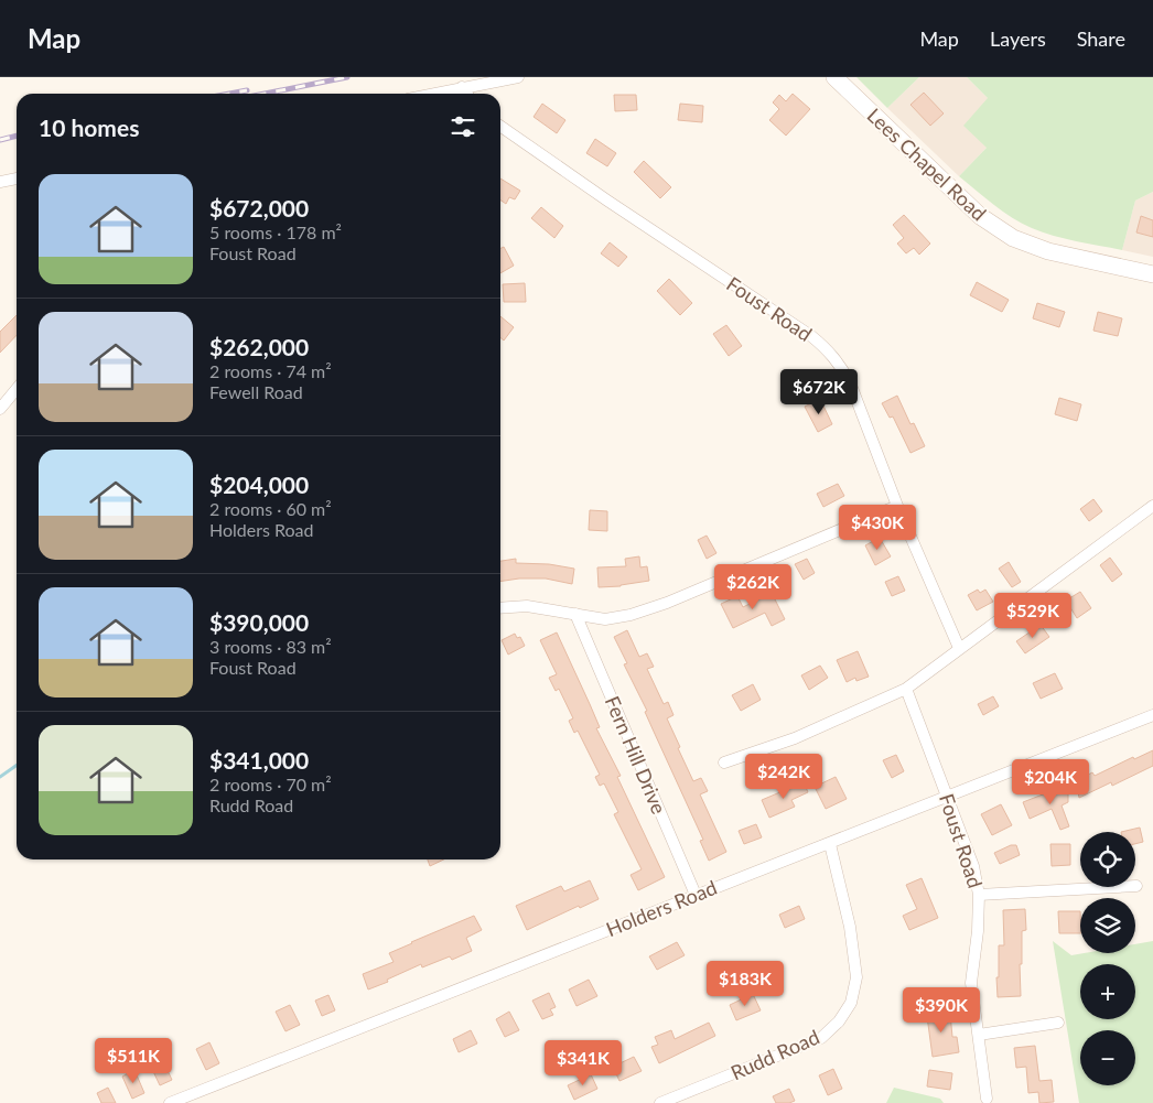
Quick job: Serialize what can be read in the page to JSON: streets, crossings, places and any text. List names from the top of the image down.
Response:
{
  "streets": {
    "main road": ["Lees Chapel Road"],
    "street": [
      "Foust Road",
      "Fern Hill Drive",
      "Holders Road",
      "Rudd Road"
    ]
  },
  "crossings": [
    ["Foust Road", "Holders Road"],
    ["Fern Hill Drive", "Holders Road"],
    ["Holders Road", "Rudd Road"]
  ],
  "page": {
    "header": "Map",
    "nav": ["Map", "Layers", "Share"],
    "heading": "10 homes",
    "list": [
      {
        "name": "$672,000",
        "note": "5 rooms · 178 m² · Foust Road"
      },
      {
        "name": "$262,000",
        "note": "2 rooms · 74 m² · Fewell Road"
      },
      {
        "name": "$204,000",
        "note": "2 rooms · 60 m² · Holders Road"
      },
      {
        "name": "$390,000",
        "note": "3 rooms · 83 m² · Foust Road"
      },
      {
        "name": "$341,000",
        "note": "2 rooms · 70 m² · Rudd Road"
      }
    ],
    "price": [
      "$672K",
      "$430K",
      "$262K",
      "$529K",
      "$242K",
      "$204K",
      "$183K",
      "$390K",
      "$511K",
      "$341K"
    ],
    "map_buttons": ["+", "−"]
  }
}
